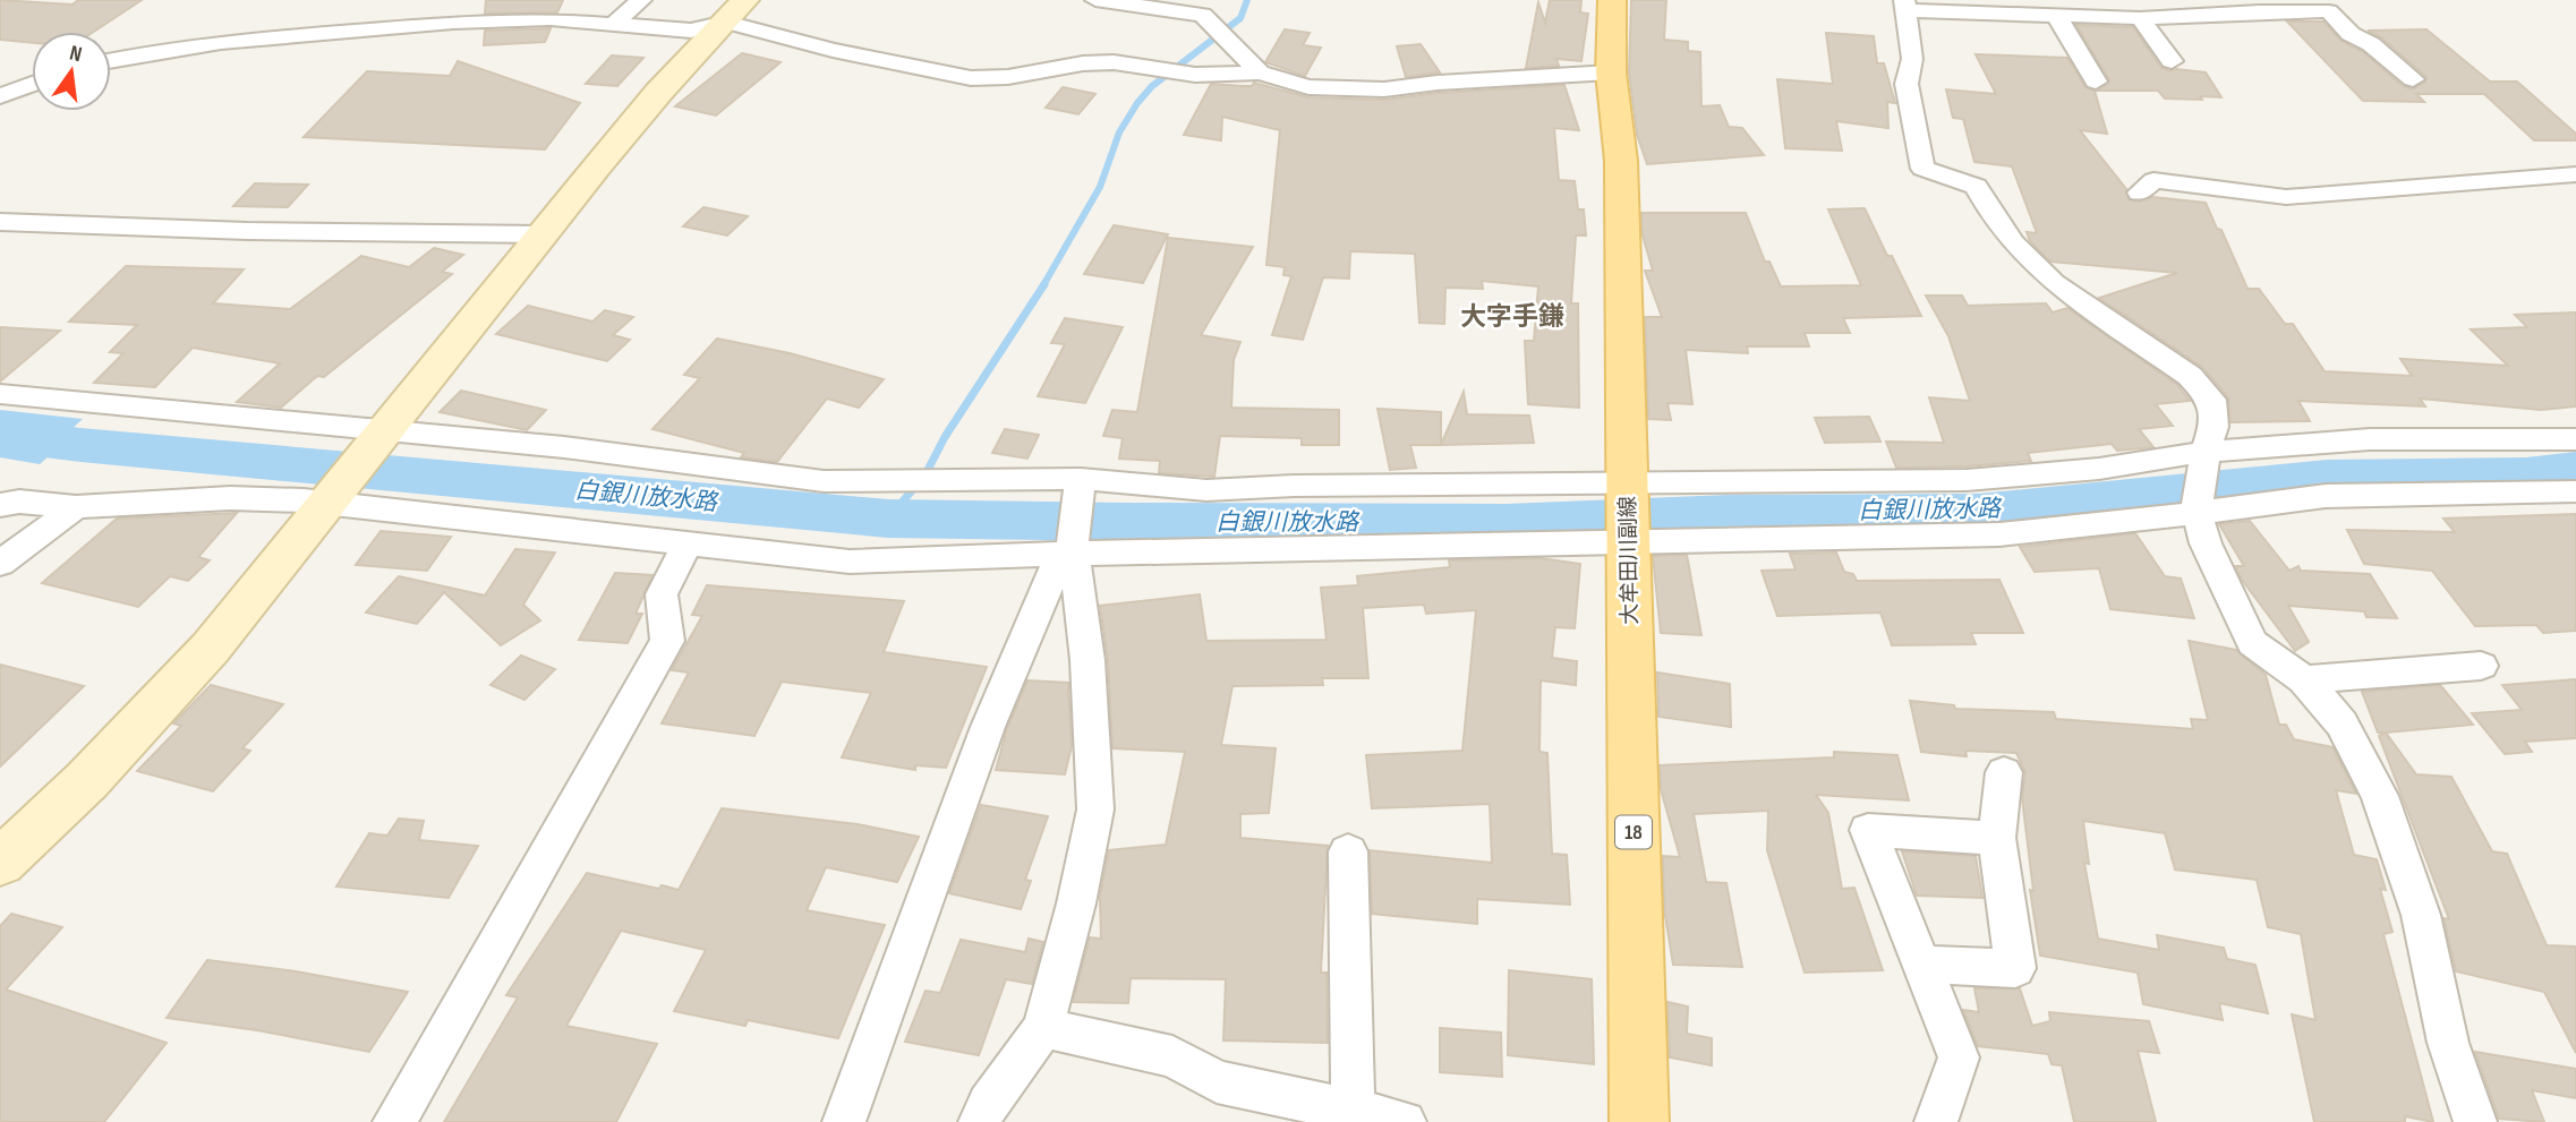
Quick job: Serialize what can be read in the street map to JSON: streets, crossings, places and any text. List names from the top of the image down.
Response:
{
  "streets": {
    "main road": ["大牟田川副線", "18"]
  },
  "districts": ["大字手鎌"],
  "water": ["白銀川放水路"],
  "north": "top"
}
